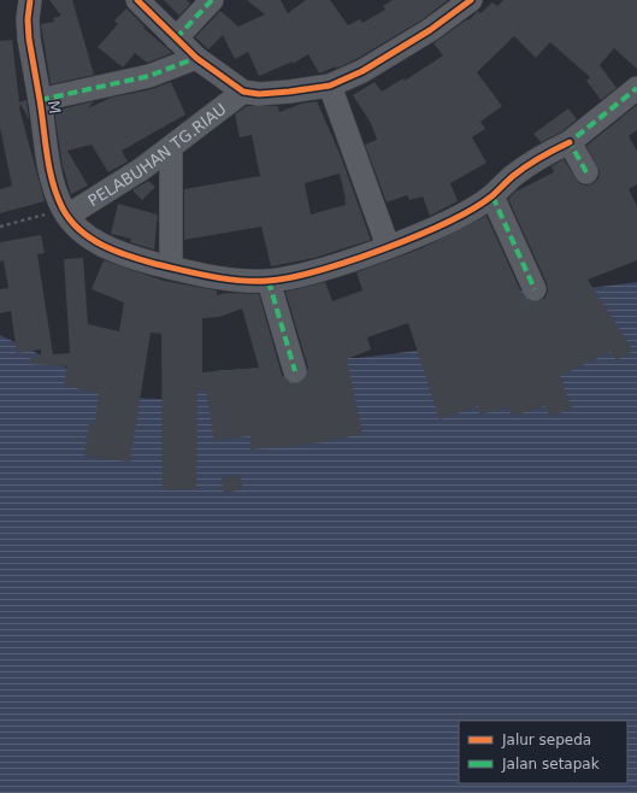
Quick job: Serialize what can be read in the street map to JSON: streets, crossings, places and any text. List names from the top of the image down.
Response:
{
  "streets": {
    "street": ["M", "PELABUHAN TG.RIAU"]
  },
  "crossings": [
    ["M", "PELABUHAN TG.RIAU"]
  ],
  "legend": ["Jalur sepeda", "Jalan setapak"]
}
